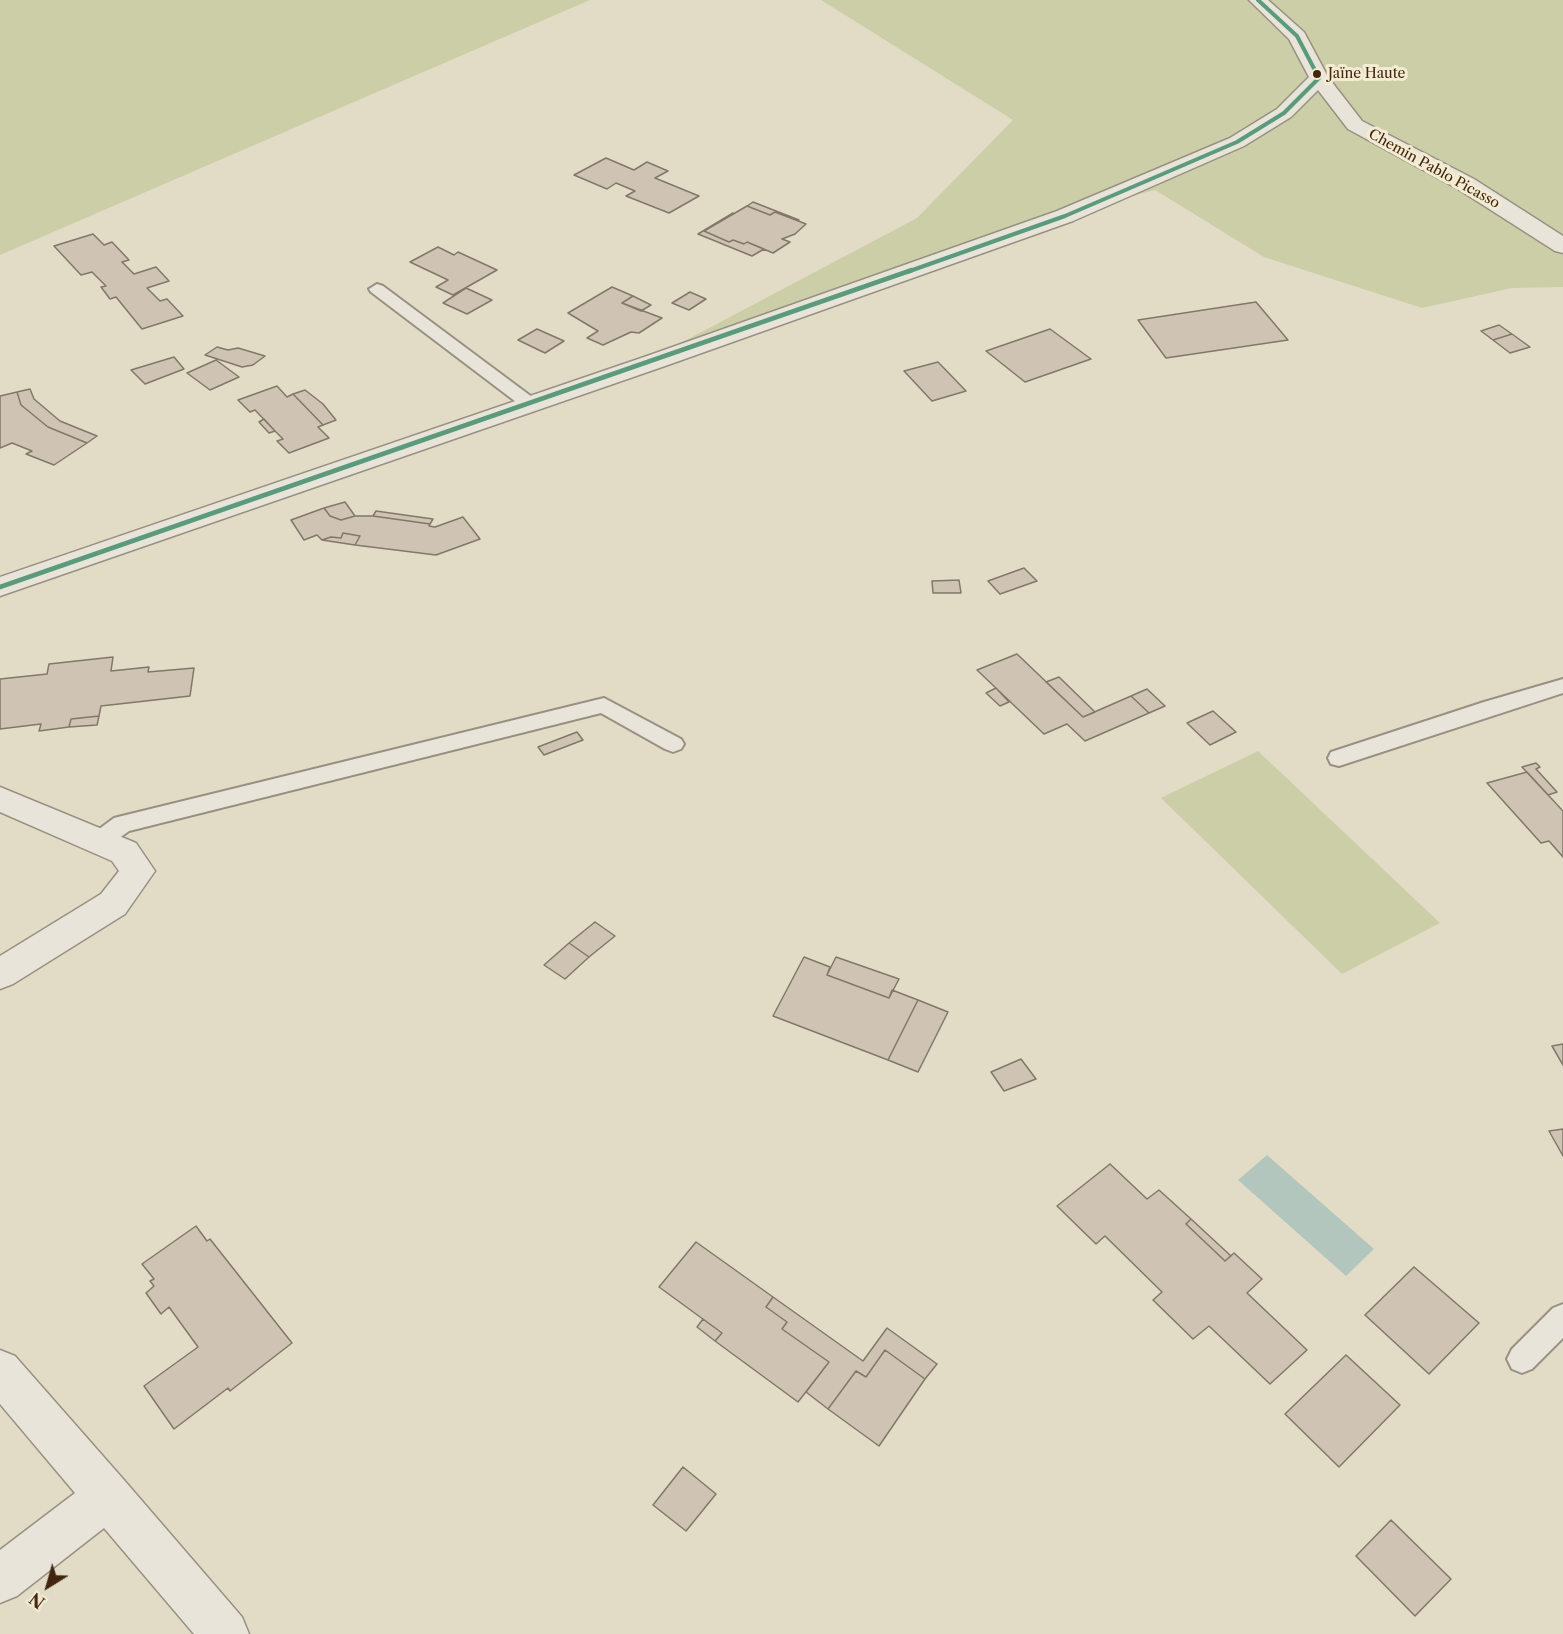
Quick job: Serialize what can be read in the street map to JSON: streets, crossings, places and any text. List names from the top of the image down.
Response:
{
  "streets": {
    "street": ["Chemin Pablo Picasso"]
  },
  "places": ["Jaïne Haute"],
  "north": "bottom left"
}
